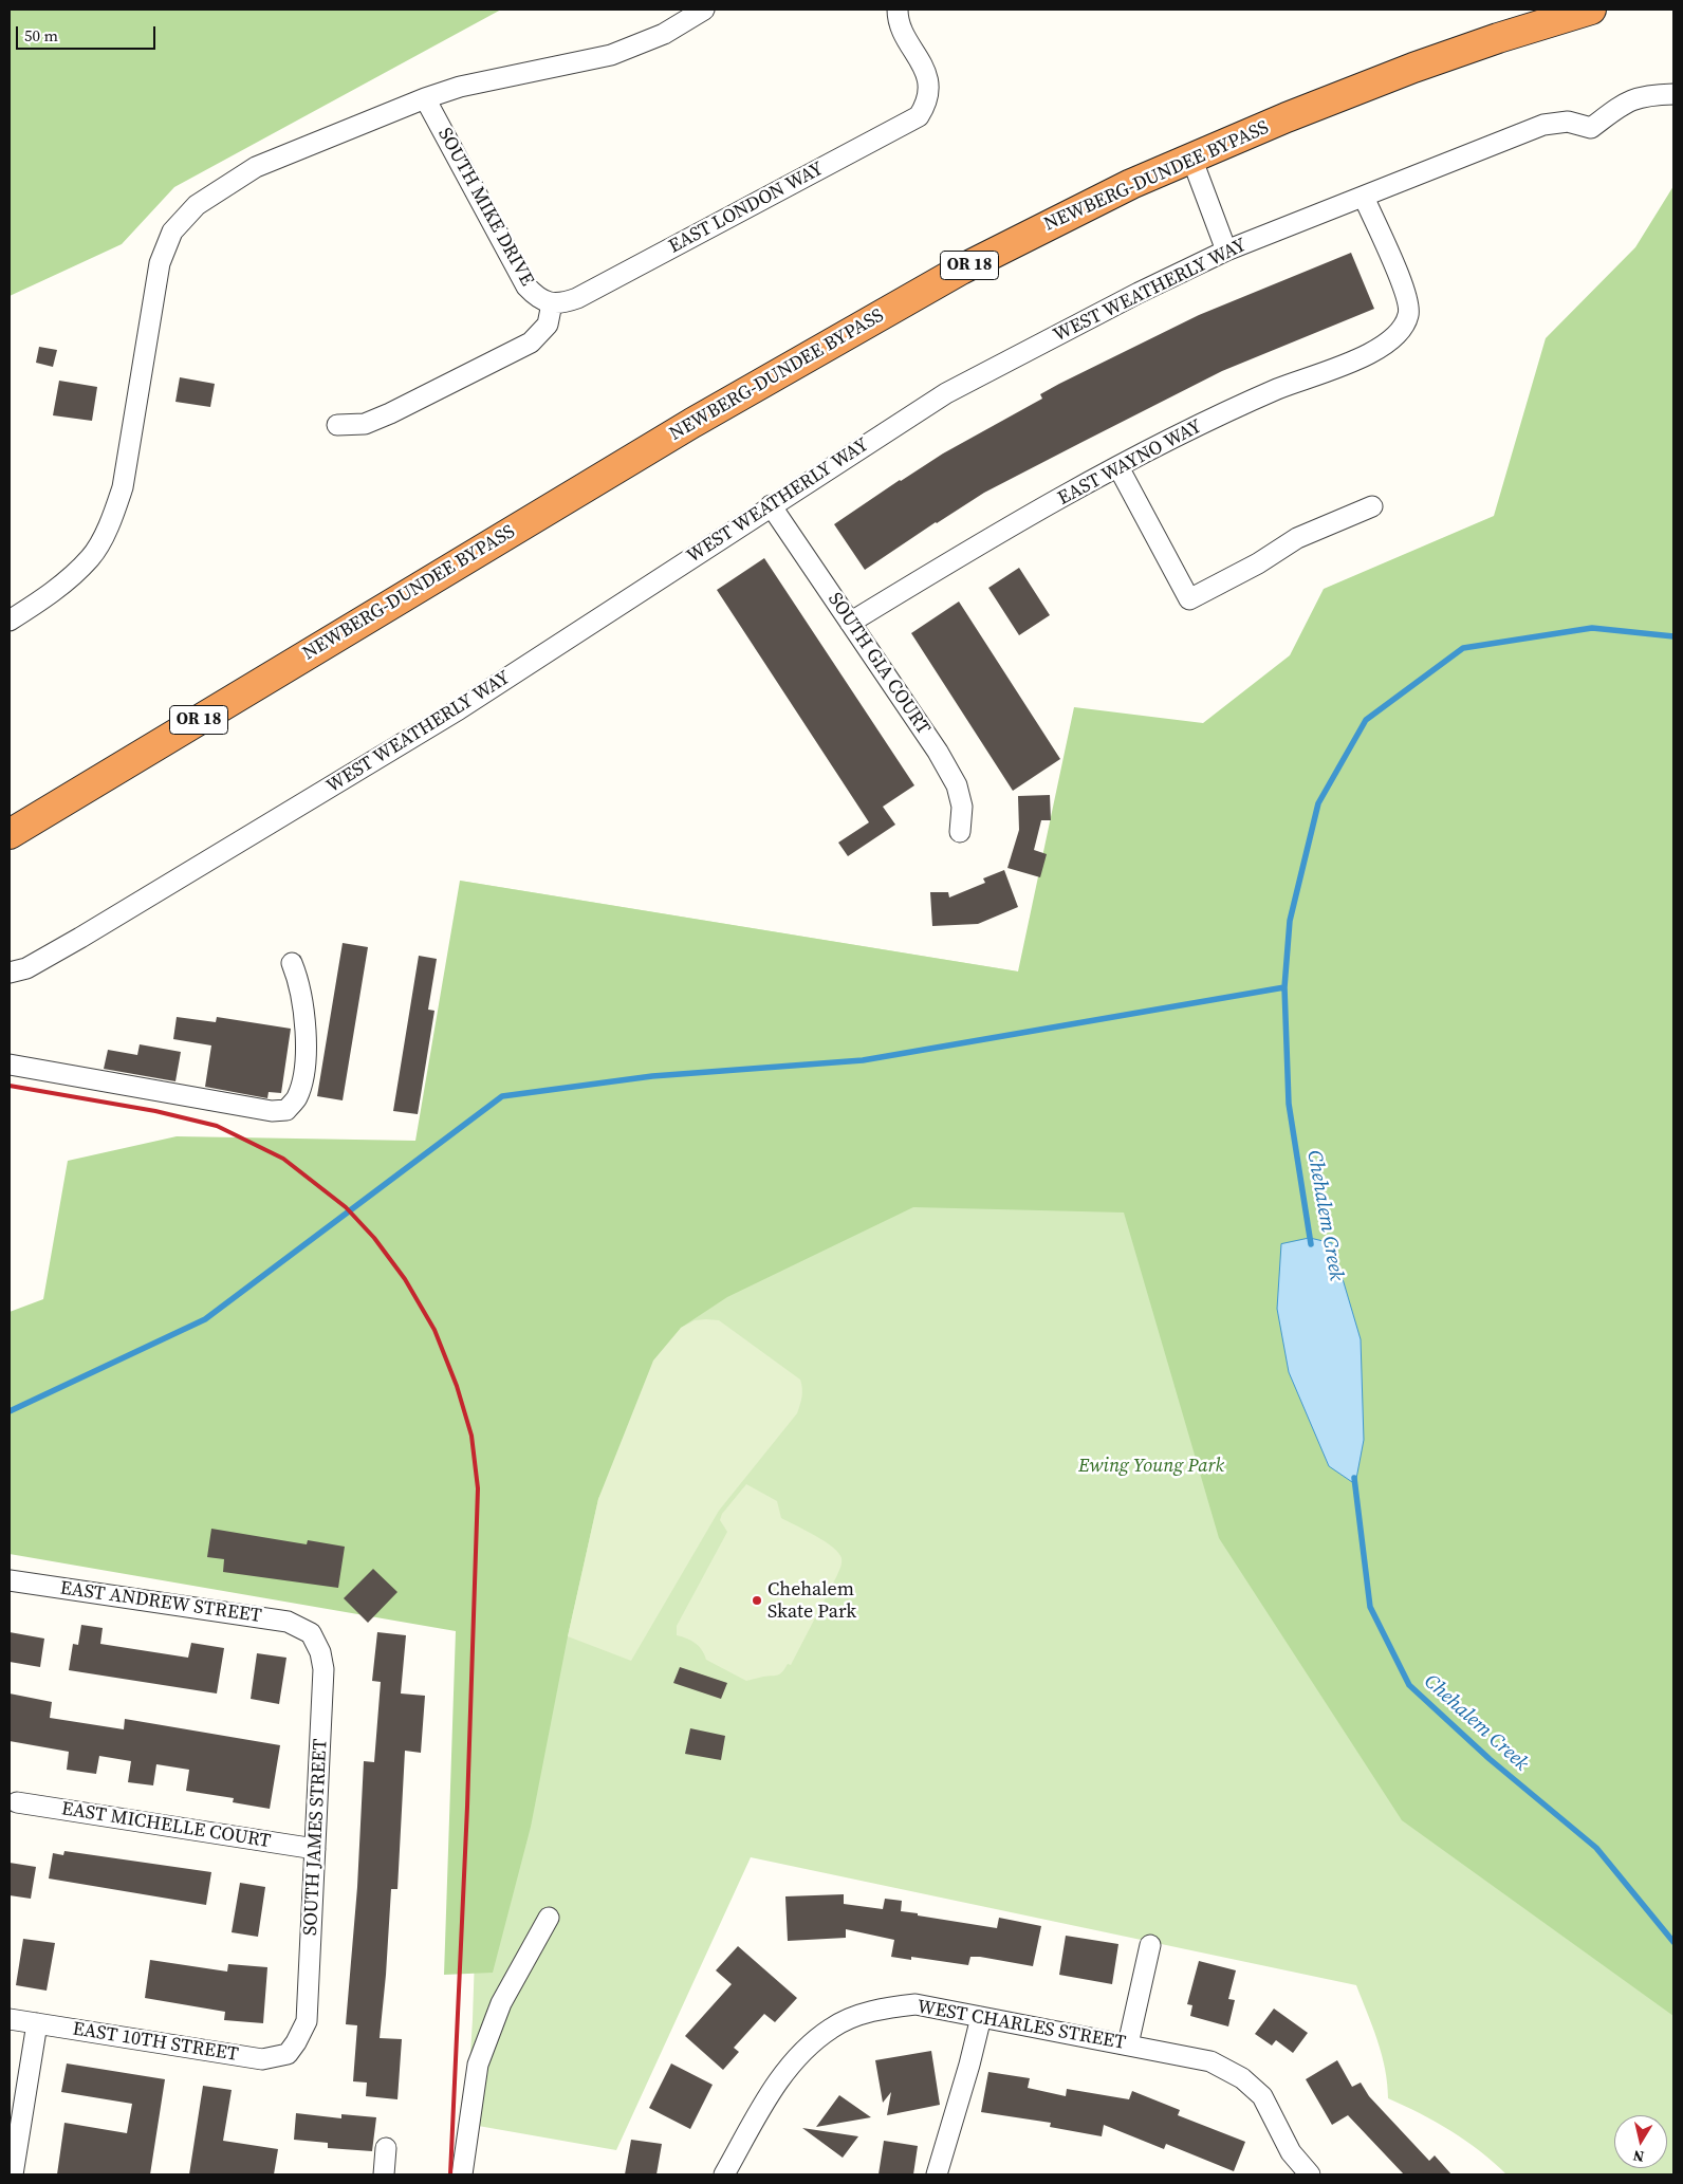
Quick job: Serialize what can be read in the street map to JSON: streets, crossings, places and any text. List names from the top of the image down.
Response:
{
  "streets": {
    "highway": ["NEWBERG-DUNDEE BYPASS", "OR 18"],
    "street": [
      "SOUTH MIKE DRIVE",
      "EAST LONDON WAY",
      "WEST WEATHERLY WAY",
      "EAST WAYNO WAY",
      "SOUTH GIA COURT",
      "EAST ANDREW STREET",
      "EAST MICHELLE COURT",
      "SOUTH JAMES STREET",
      "WEST CHARLES STREET",
      "EAST 10TH STREET"
    ]
  },
  "crossings": [
    ["SOUTH MIKE DRIVE", "EAST LONDON WAY"],
    ["WEST WEATHERLY WAY", "EAST WAYNO WAY"],
    ["WEST WEATHERLY WAY", "SOUTH GIA COURT"],
    ["EAST WAYNO WAY", "SOUTH GIA COURT"],
    ["EAST ANDREW STREET", "SOUTH JAMES STREET"],
    ["EAST MICHELLE COURT", "SOUTH JAMES STREET"],
    ["SOUTH JAMES STREET", "EAST 10TH STREET"]
  ],
  "water": ["Chehalem Creek"],
  "parks": ["Ewing Young Park"],
  "places": ["Chehalem Skate Park"],
  "scale_bar": "50 m",
  "north": "bottom"
}
